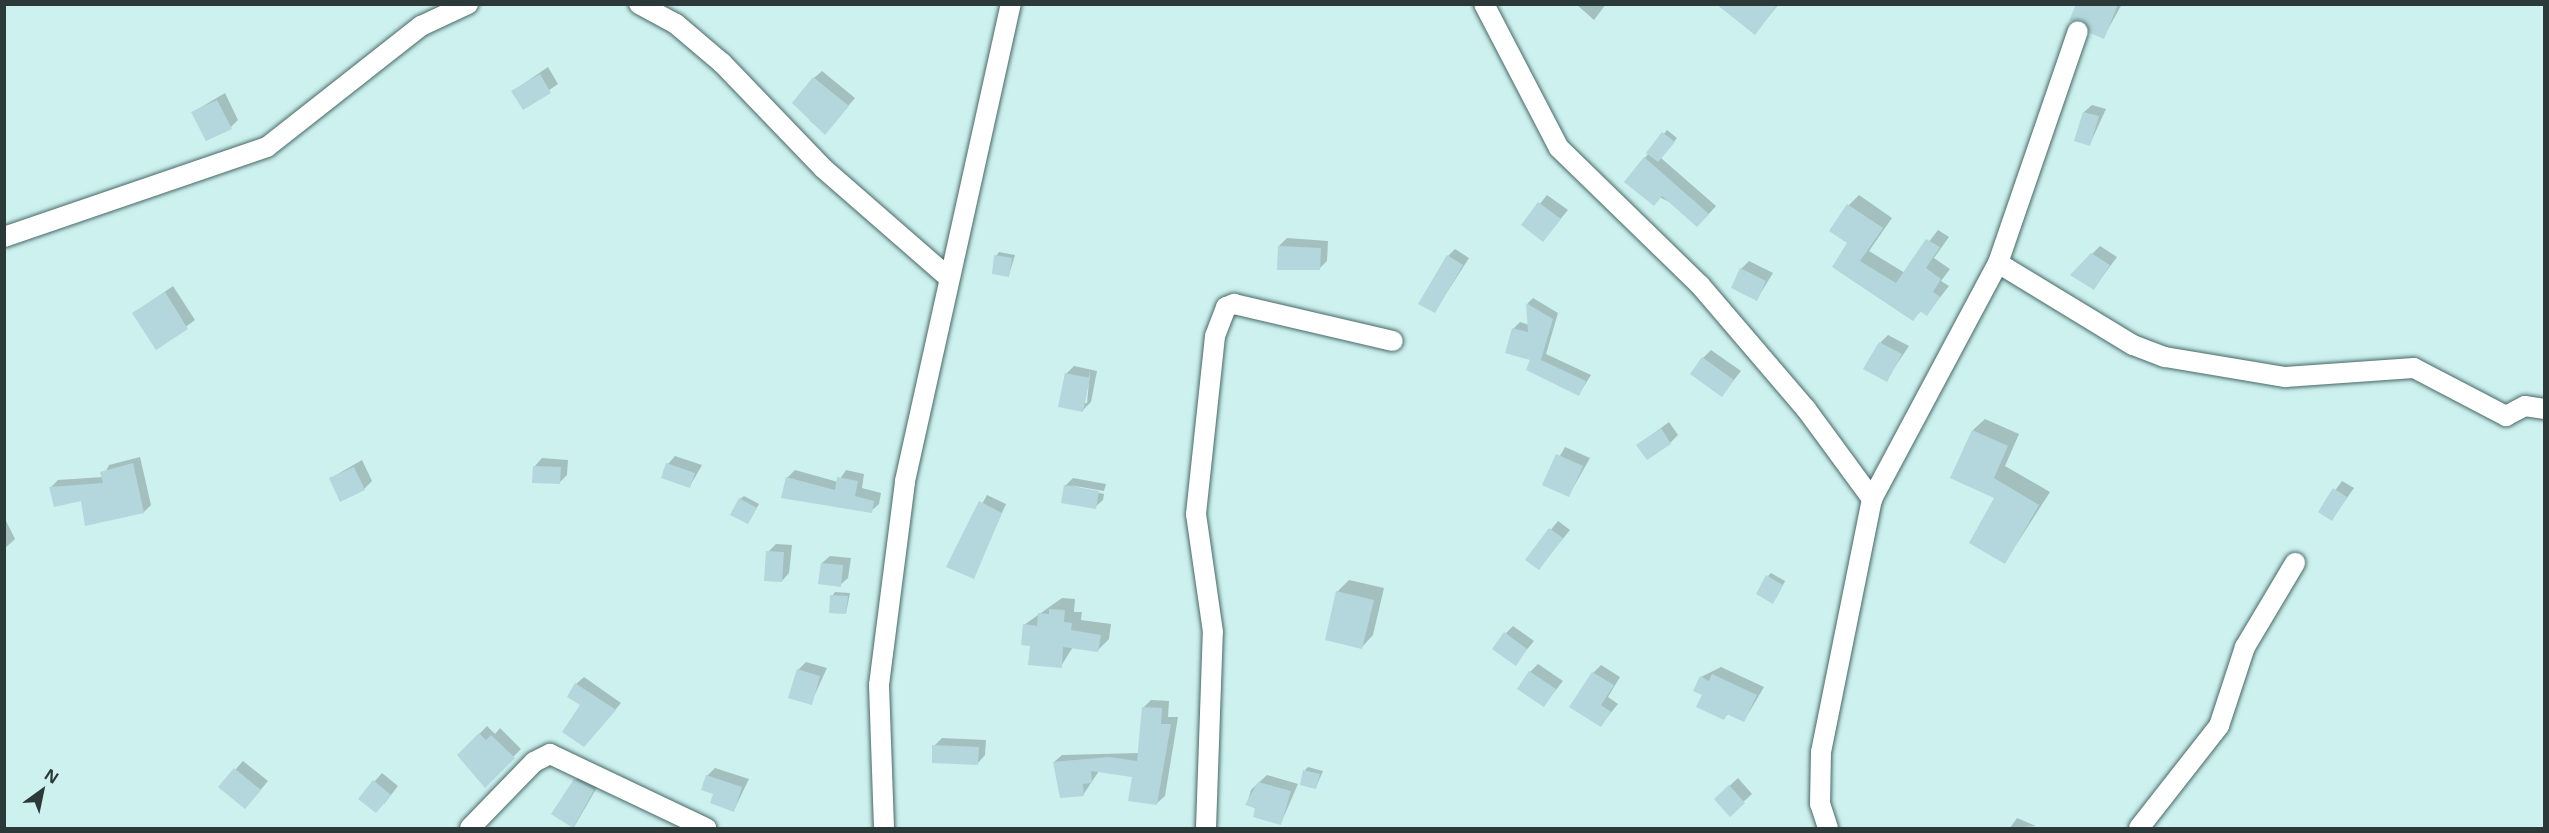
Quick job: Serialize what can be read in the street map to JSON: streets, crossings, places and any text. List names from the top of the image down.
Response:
{
  "north": "top right"
}
